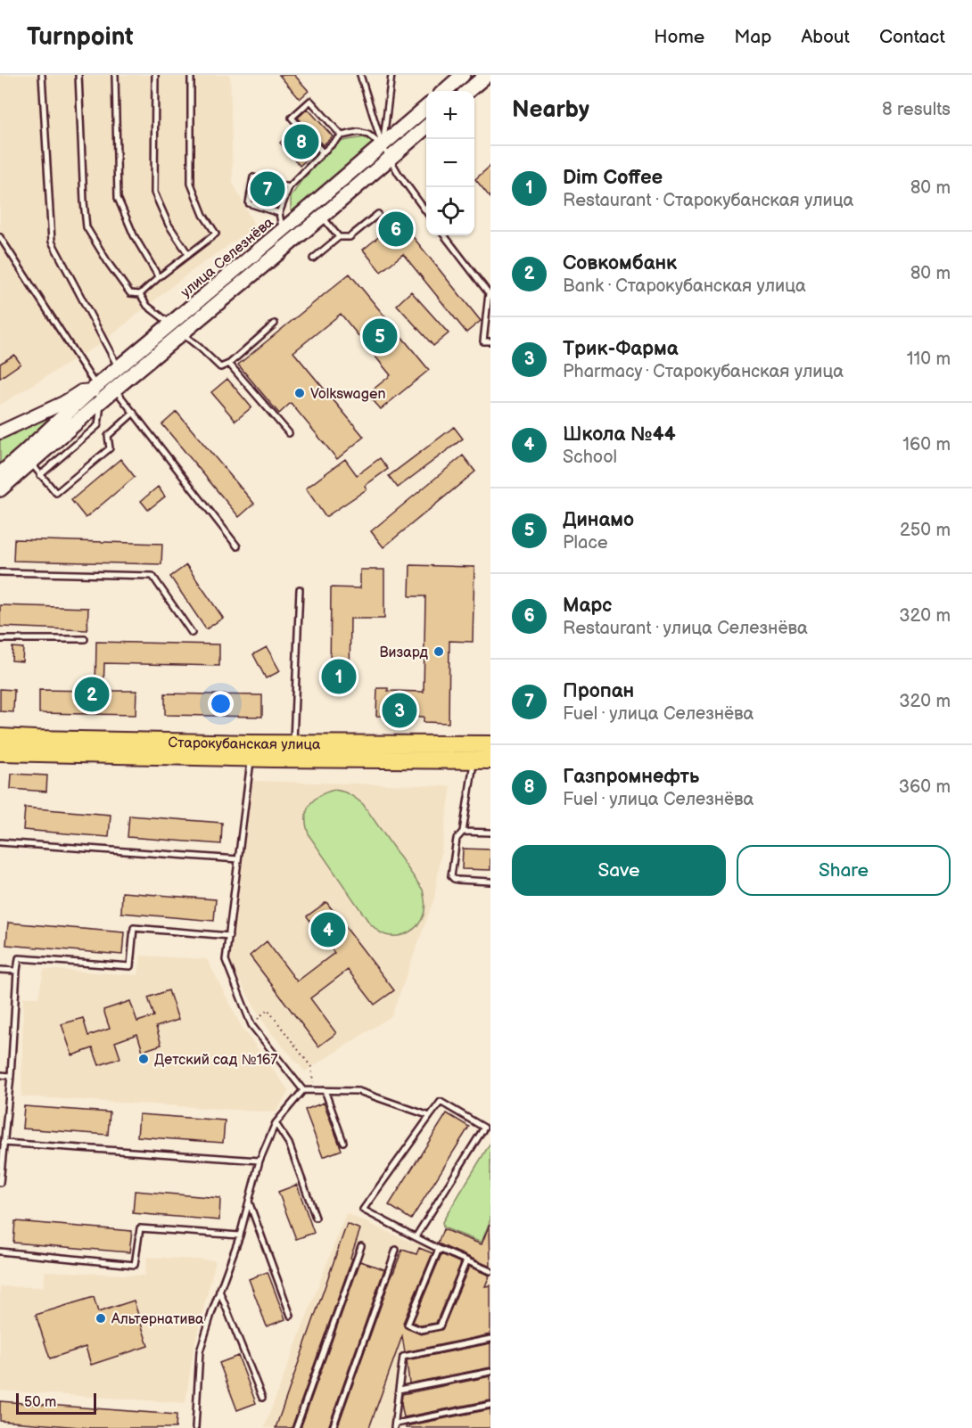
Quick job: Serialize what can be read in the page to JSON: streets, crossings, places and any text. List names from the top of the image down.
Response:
{
  "streets": {
    "main road": ["улица Селезнёва", "Старокубанская улица"]
  },
  "places": [
    "Volkswagen",
    "Визард",
    "Детский сад №167",
    "Альтернатива"
  ],
  "scale_bar": "50 m",
  "page": {
    "header": "Turnpoint",
    "nav": [
      "Home",
      "Map",
      "About",
      "Contact"
    ],
    "heading": ["Nearby", "8 results"],
    "map_buttons": ["+", "−"],
    "pins": [
      "8",
      "7",
      "6",
      "5",
      "1",
      "2",
      "3",
      "4"
    ],
    "list": [
      {
        "mark": "1",
        "name": "Dim Coffee",
        "note": "Restaurant · Старокубанская улица",
        "value": "80 m"
      },
      {
        "mark": "2",
        "name": "Совкомбанк",
        "note": "Bank · Старокубанская улица",
        "value": "80 m"
      },
      {
        "mark": "3",
        "name": "Трик-Фарма",
        "note": "Pharmacy · Старокубанская улица",
        "value": "110 m"
      },
      {
        "mark": "4",
        "name": "Школа №44",
        "note": "School",
        "value": "160 m"
      },
      {
        "mark": "5",
        "name": "Динамо",
        "note": "Place",
        "value": "250 m"
      },
      {
        "mark": "6",
        "name": "Марс",
        "note": "Restaurant · улица Селезнёва",
        "value": "320 m"
      },
      {
        "mark": "7",
        "name": "Пропан",
        "note": "Fuel · улица Селезнёва",
        "value": "320 m"
      },
      {
        "mark": "8",
        "name": "Газпромнефть",
        "note": "Fuel · улица Селезнёва",
        "value": "360 m"
      }
    ],
    "buttons": ["Save", "Share"],
    "scale": "50 m"
  }
}
